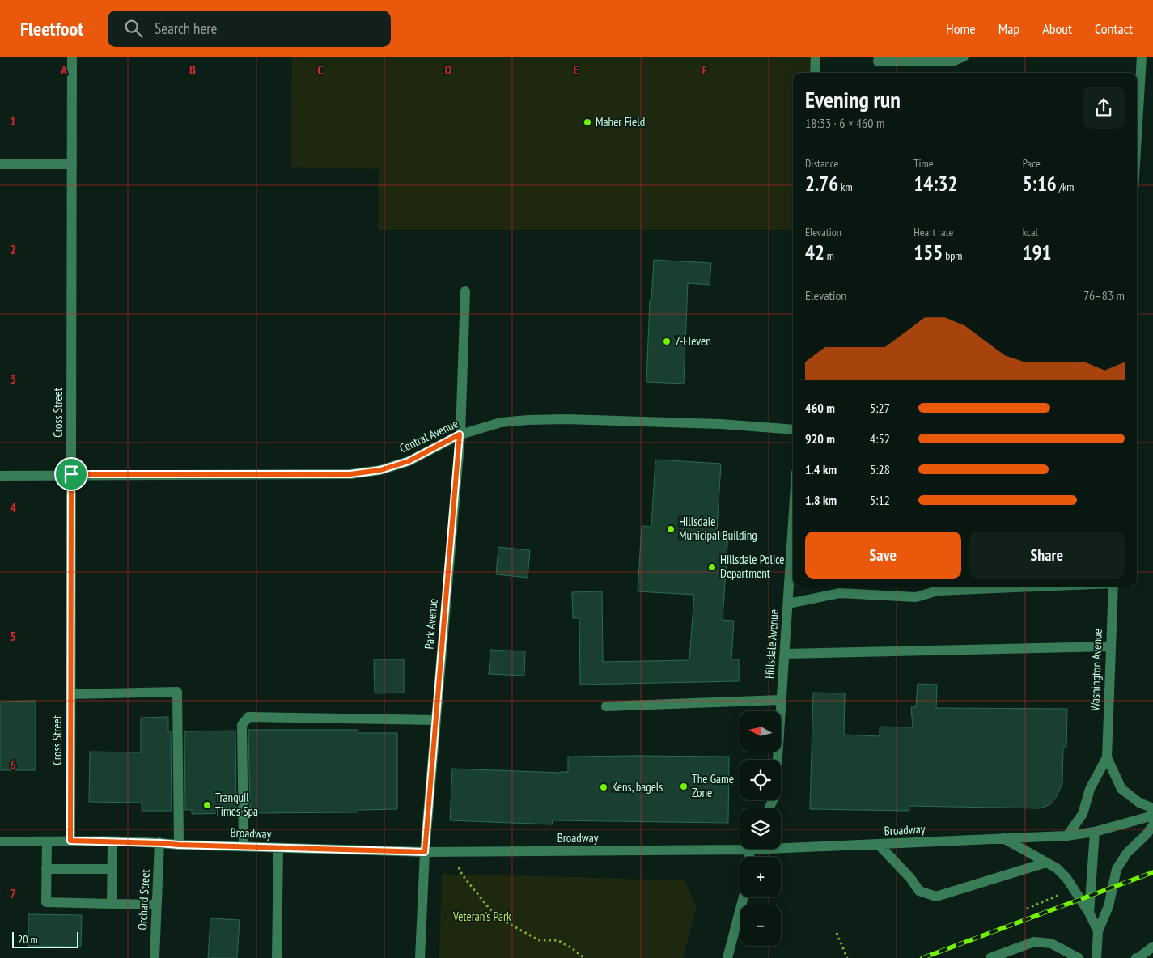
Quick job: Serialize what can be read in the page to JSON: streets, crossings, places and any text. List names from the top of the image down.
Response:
{
  "streets": {
    "street": [
      "Cross Street",
      "Central Avenue",
      "Park Avenue",
      "Hillsdale Avenue",
      "Washington Avenue",
      "Broadway",
      "Orchard Street"
    ]
  },
  "crossings": [
    ["Cross Street", "Central Avenue"],
    ["Cross Street", "Broadway"],
    ["Central Avenue", "Park Avenue"],
    ["Park Avenue", "Broadway"],
    ["Washington Avenue", "Broadway"],
    ["Broadway", "Orchard Street"]
  ],
  "parks": ["Veteran's Park"],
  "places": [
    "Maher Field",
    "7-Eleven",
    "Hillsdale Municipal Building",
    "Hillsdale Police Department",
    "The Game Zone",
    "Kens, bagels",
    "Tranquil Times Spa"
  ],
  "scale_bar": "20 m",
  "north": "left",
  "page": {
    "header": "Fleetfoot",
    "search": "Search here",
    "nav": [
      "Home",
      "Map",
      "About",
      "Contact"
    ],
    "heading": ["Evening run", "18:33 · 6 × 460 m"],
    "stats": [
      ["Distance", "2.76 km"],
      ["Time", "14:32"],
      ["Pace", "5:16 /km"],
      ["Elevation", "42 m"],
      ["Heart rate", "155 bpm"],
      ["kcal", "191"]
    ],
    "chart": ["Elevation", "76–83 m"],
    "list": [
      {
        "name": "460 m",
        "note": "5:27"
      },
      {
        "name": "920 m",
        "note": "4:52"
      },
      {
        "name": "1.4 km",
        "note": "5:28"
      },
      {
        "name": "1.8 km",
        "note": "5:12"
      }
    ],
    "buttons": ["Save", "Share"],
    "map_buttons": ["+", "−"],
    "scale": "20 m"
  },
  "grid": {
    "columns": [
      "A",
      "B",
      "C",
      "D",
      "E",
      "F"
    ],
    "rows": [
      "1",
      "2",
      "3",
      "4",
      "5",
      "6",
      "7"
    ]
  }
}
